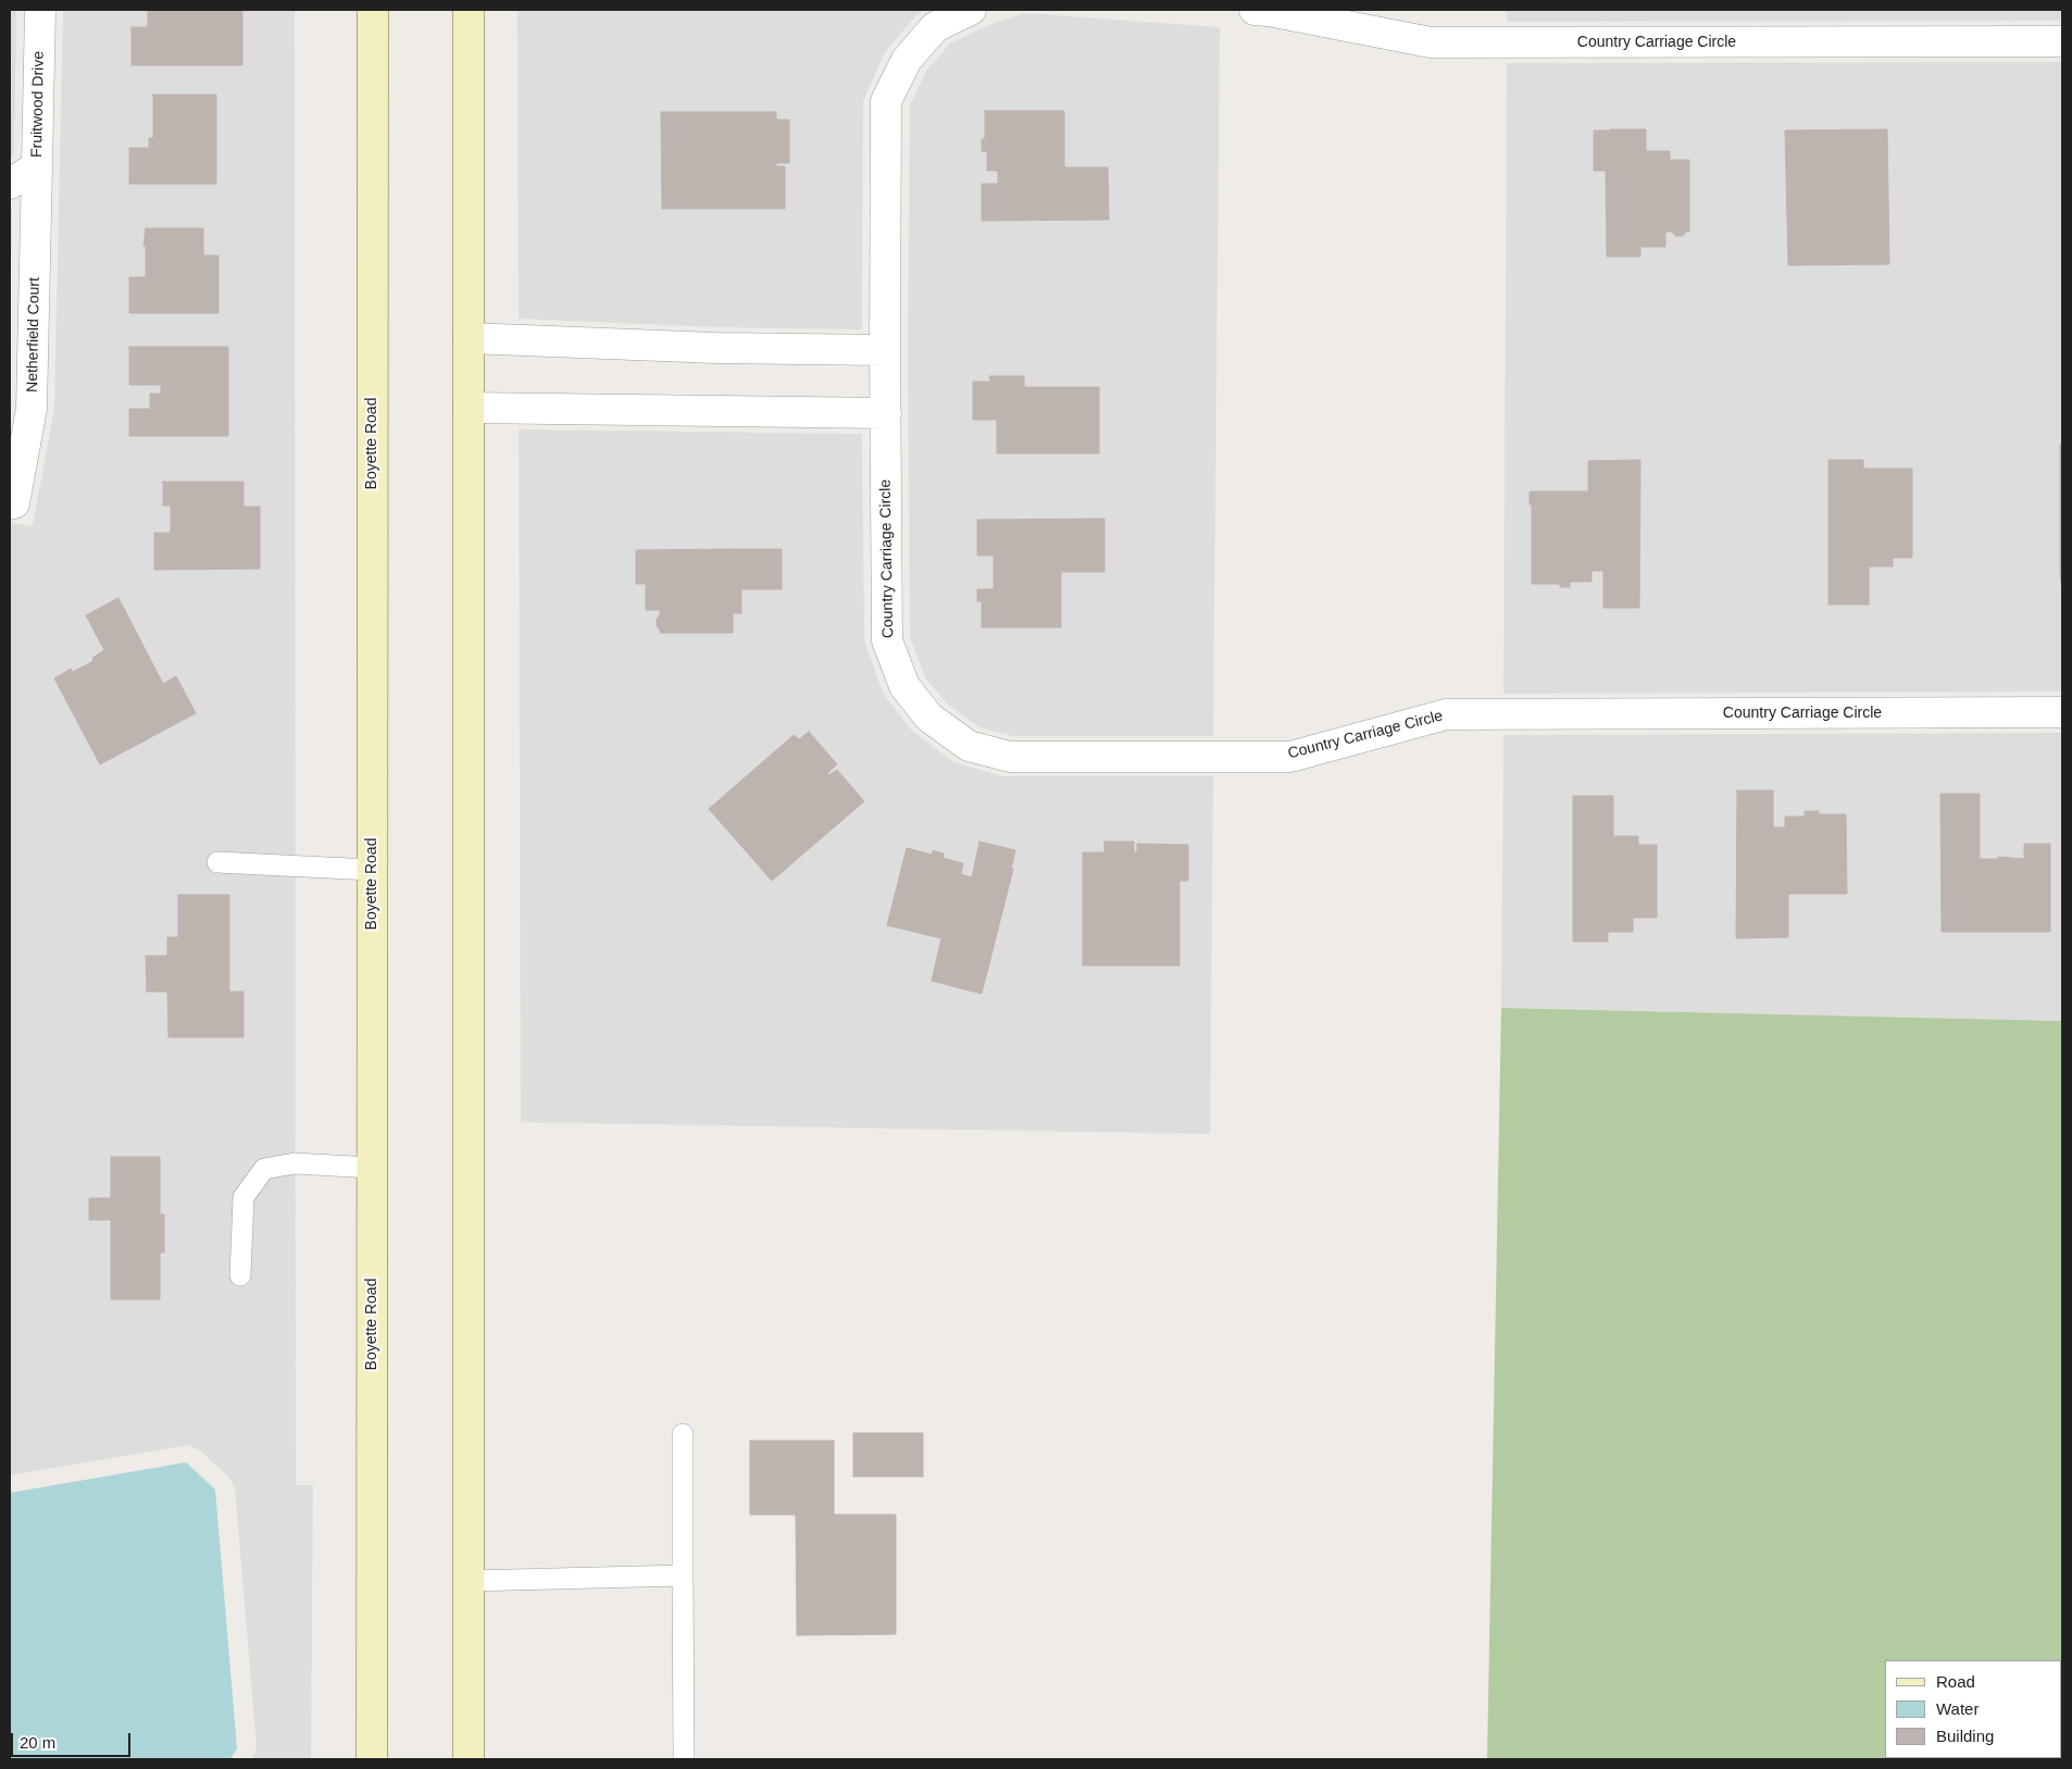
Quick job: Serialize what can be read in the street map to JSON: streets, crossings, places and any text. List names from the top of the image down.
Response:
{
  "streets": {
    "main road": ["Boyette Road"],
    "street": ["Country Carriage Circle", "Fruitwood Drive", "Netherfield Court"]
  },
  "crossings": [
    ["Fruitwood Drive", "Netherfield Court"]
  ],
  "legend": ["Road", "Water", "Building"],
  "scale_bar": "20 m"
}
